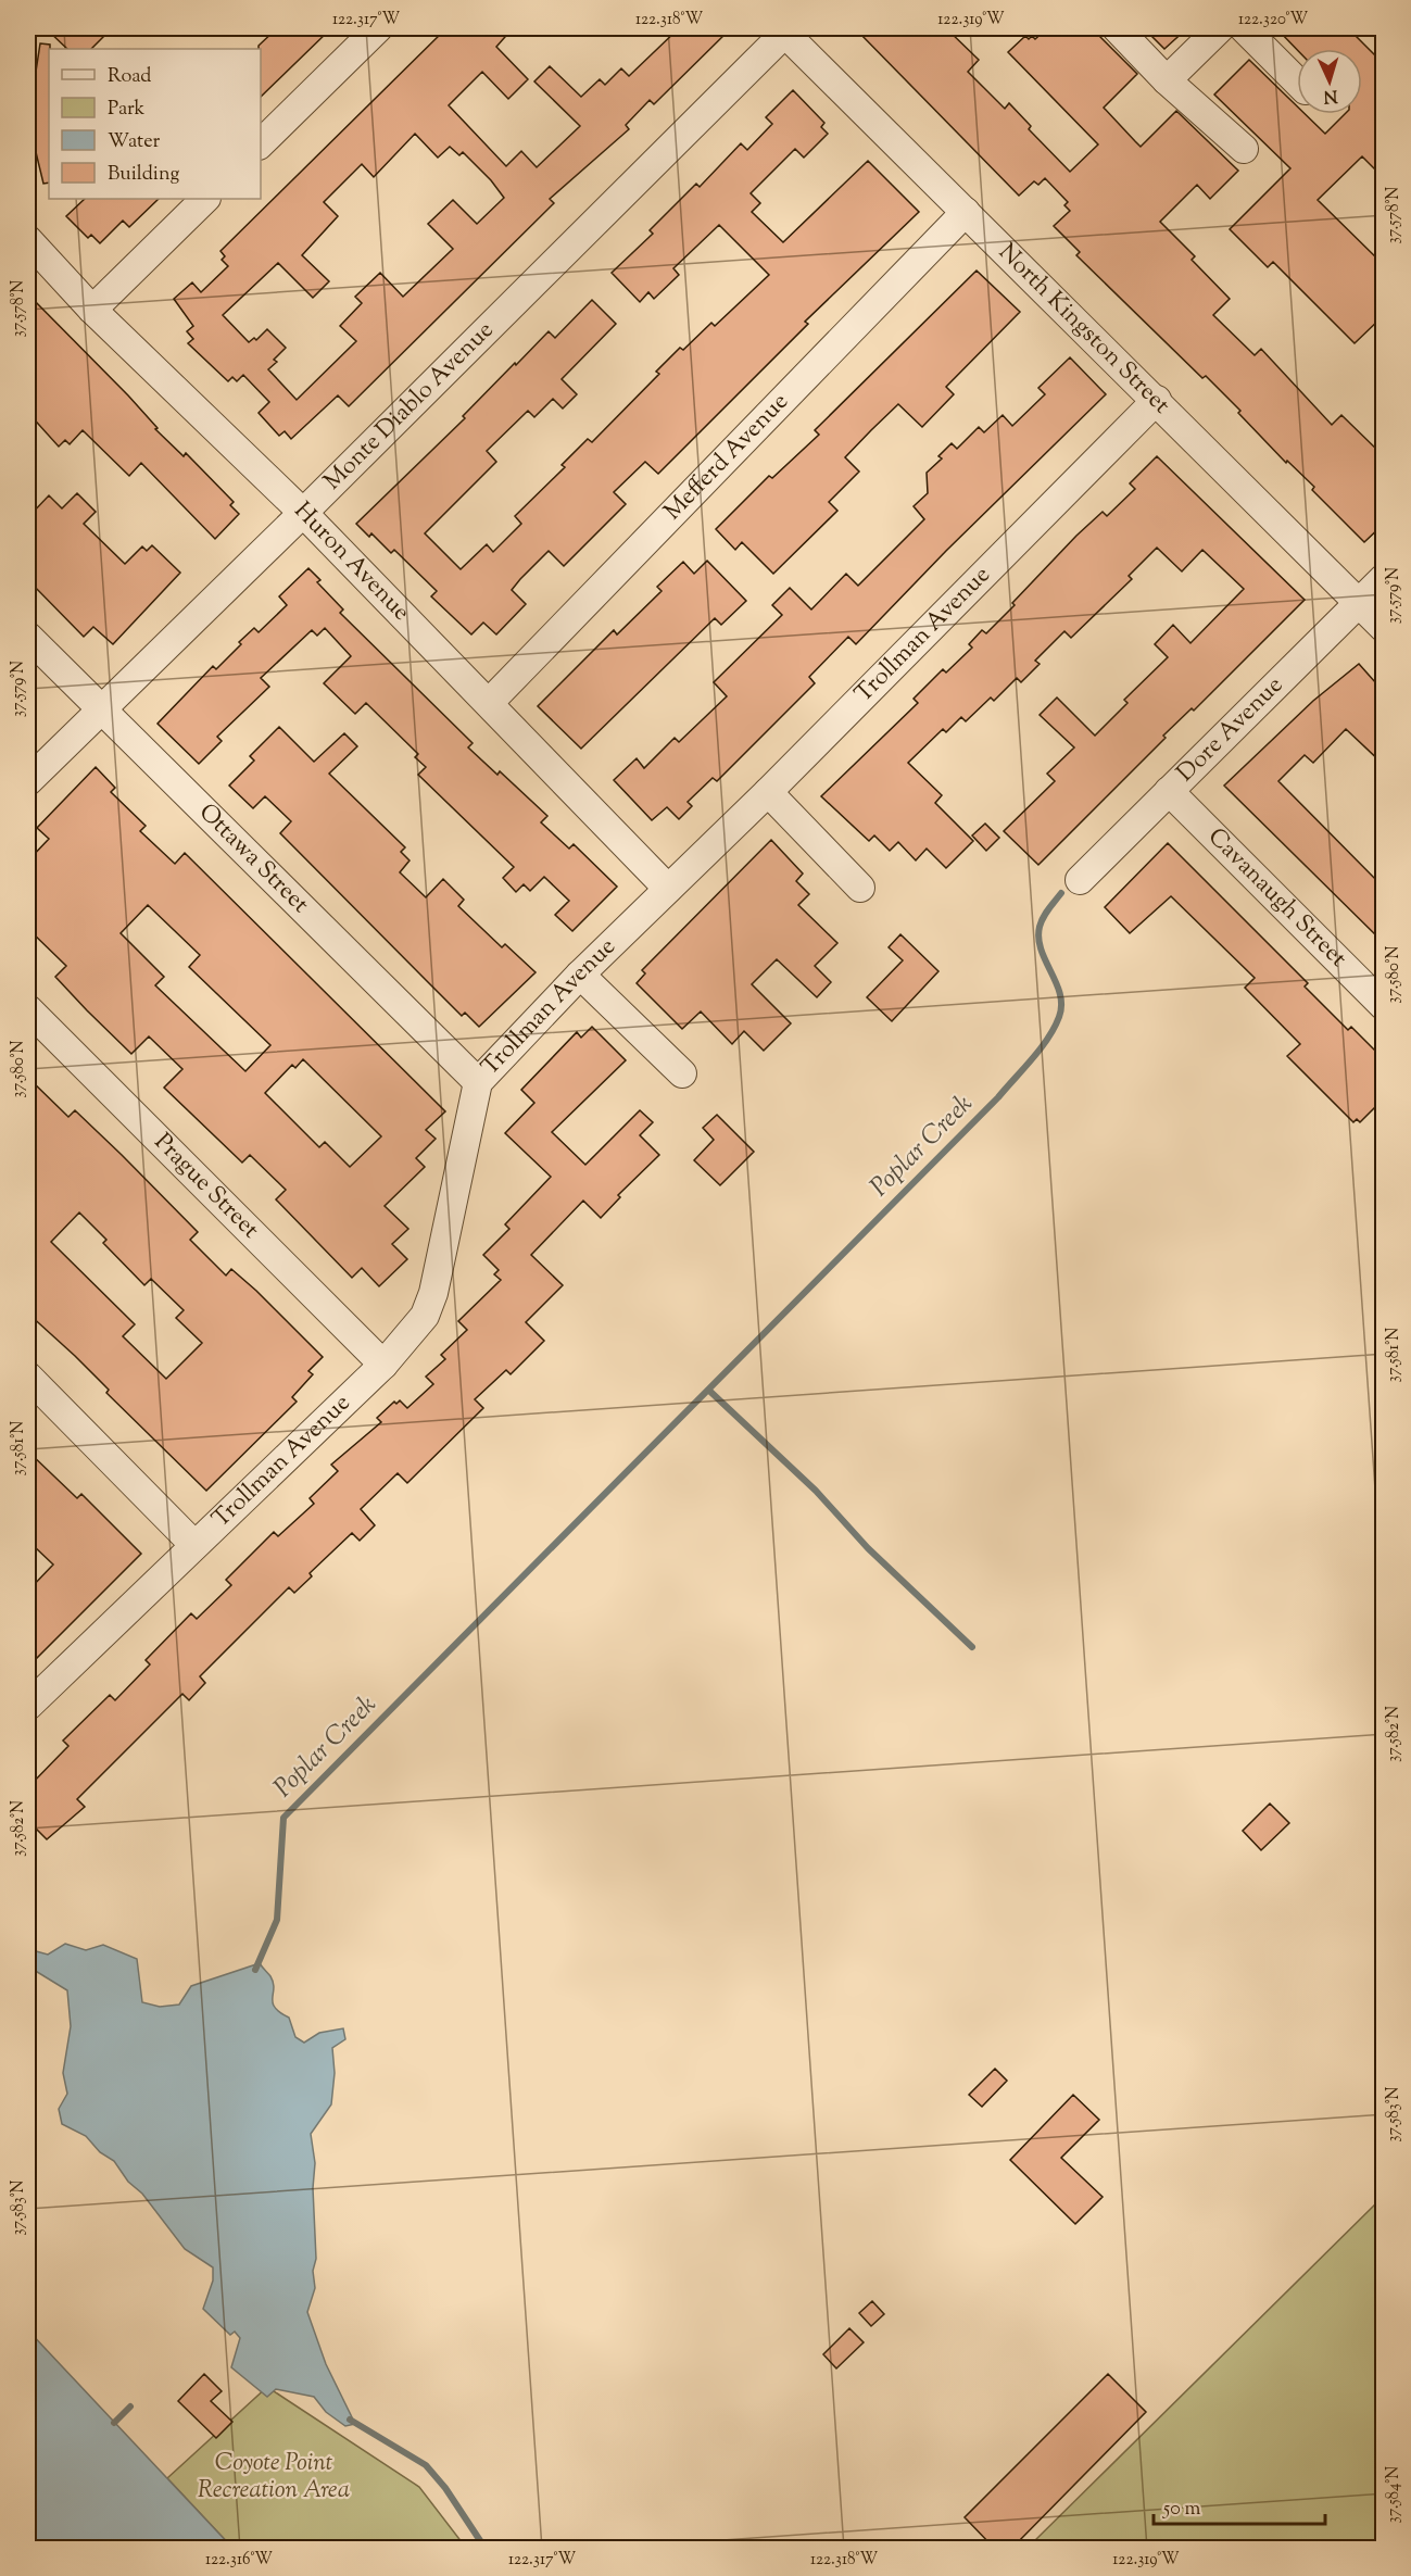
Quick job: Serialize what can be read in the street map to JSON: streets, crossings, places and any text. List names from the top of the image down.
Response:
{
  "streets": {
    "street": [
      "North Kingston Street",
      "Monte Diablo Avenue",
      "Mefferd Avenue",
      "Huron Avenue",
      "Trollman Avenue",
      "Dore Avenue",
      "Ottawa Street",
      "Cavanaugh Street",
      "Prague Street"
    ]
  },
  "crossings": [
    ["North Kingston Street", "Monte Diablo Avenue"],
    ["North Kingston Street", "Mefferd Avenue"],
    ["North Kingston Street", "Trollman Avenue"],
    ["North Kingston Street", "Dore Avenue"],
    ["Monte Diablo Avenue", "Huron Avenue"],
    ["Monte Diablo Avenue", "Ottawa Street"],
    ["Mefferd Avenue", "Huron Avenue"],
    ["Huron Avenue", "Trollman Avenue"],
    ["Trollman Avenue", "Ottawa Street"],
    ["Trollman Avenue", "Prague Street"],
    ["Dore Avenue", "Cavanaugh Street"]
  ],
  "water": ["Poplar Creek"],
  "parks": ["Coyote Point Recreation Area"],
  "legend": [
    "Road",
    "Park",
    "Water",
    "Building"
  ],
  "scale_bar": "50 m",
  "north": "bottom",
  "coordinates": [
    "122.317°W",
    "122.318°W",
    "122.319°W",
    "122.320°W",
    "37.578°N",
    "37.579°N",
    "37.580°N",
    "37.581°N",
    "37.582°N",
    "37.583°N",
    "37.584°N",
    "122.316°W"
  ]
}
